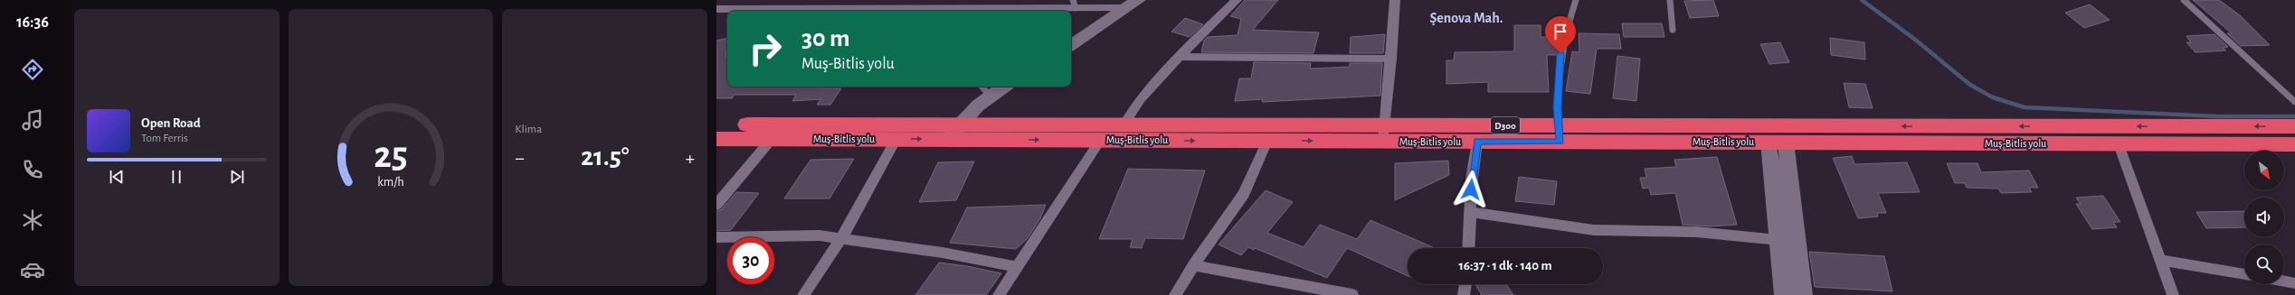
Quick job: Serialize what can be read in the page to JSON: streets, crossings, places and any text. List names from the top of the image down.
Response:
{
  "streets": {
    "highway": ["D300", "Muş-Bitlis yolu"]
  },
  "districts": ["Şenova Mah."],
  "north": "bottom right",
  "page": {
    "tabs": "16:36",
    "tile": "Klima",
    "turn": ["30 m", "Muş-Bitlis yolu"],
    "song": ["Open Road", "Tom Ferris"],
    "heat": ["−", "21.5°", "+"],
    "limit": "30",
    "trip": "16:37 · 1 dk · 140 m",
    "gauge": ["25", "km/h"]
  }
}
